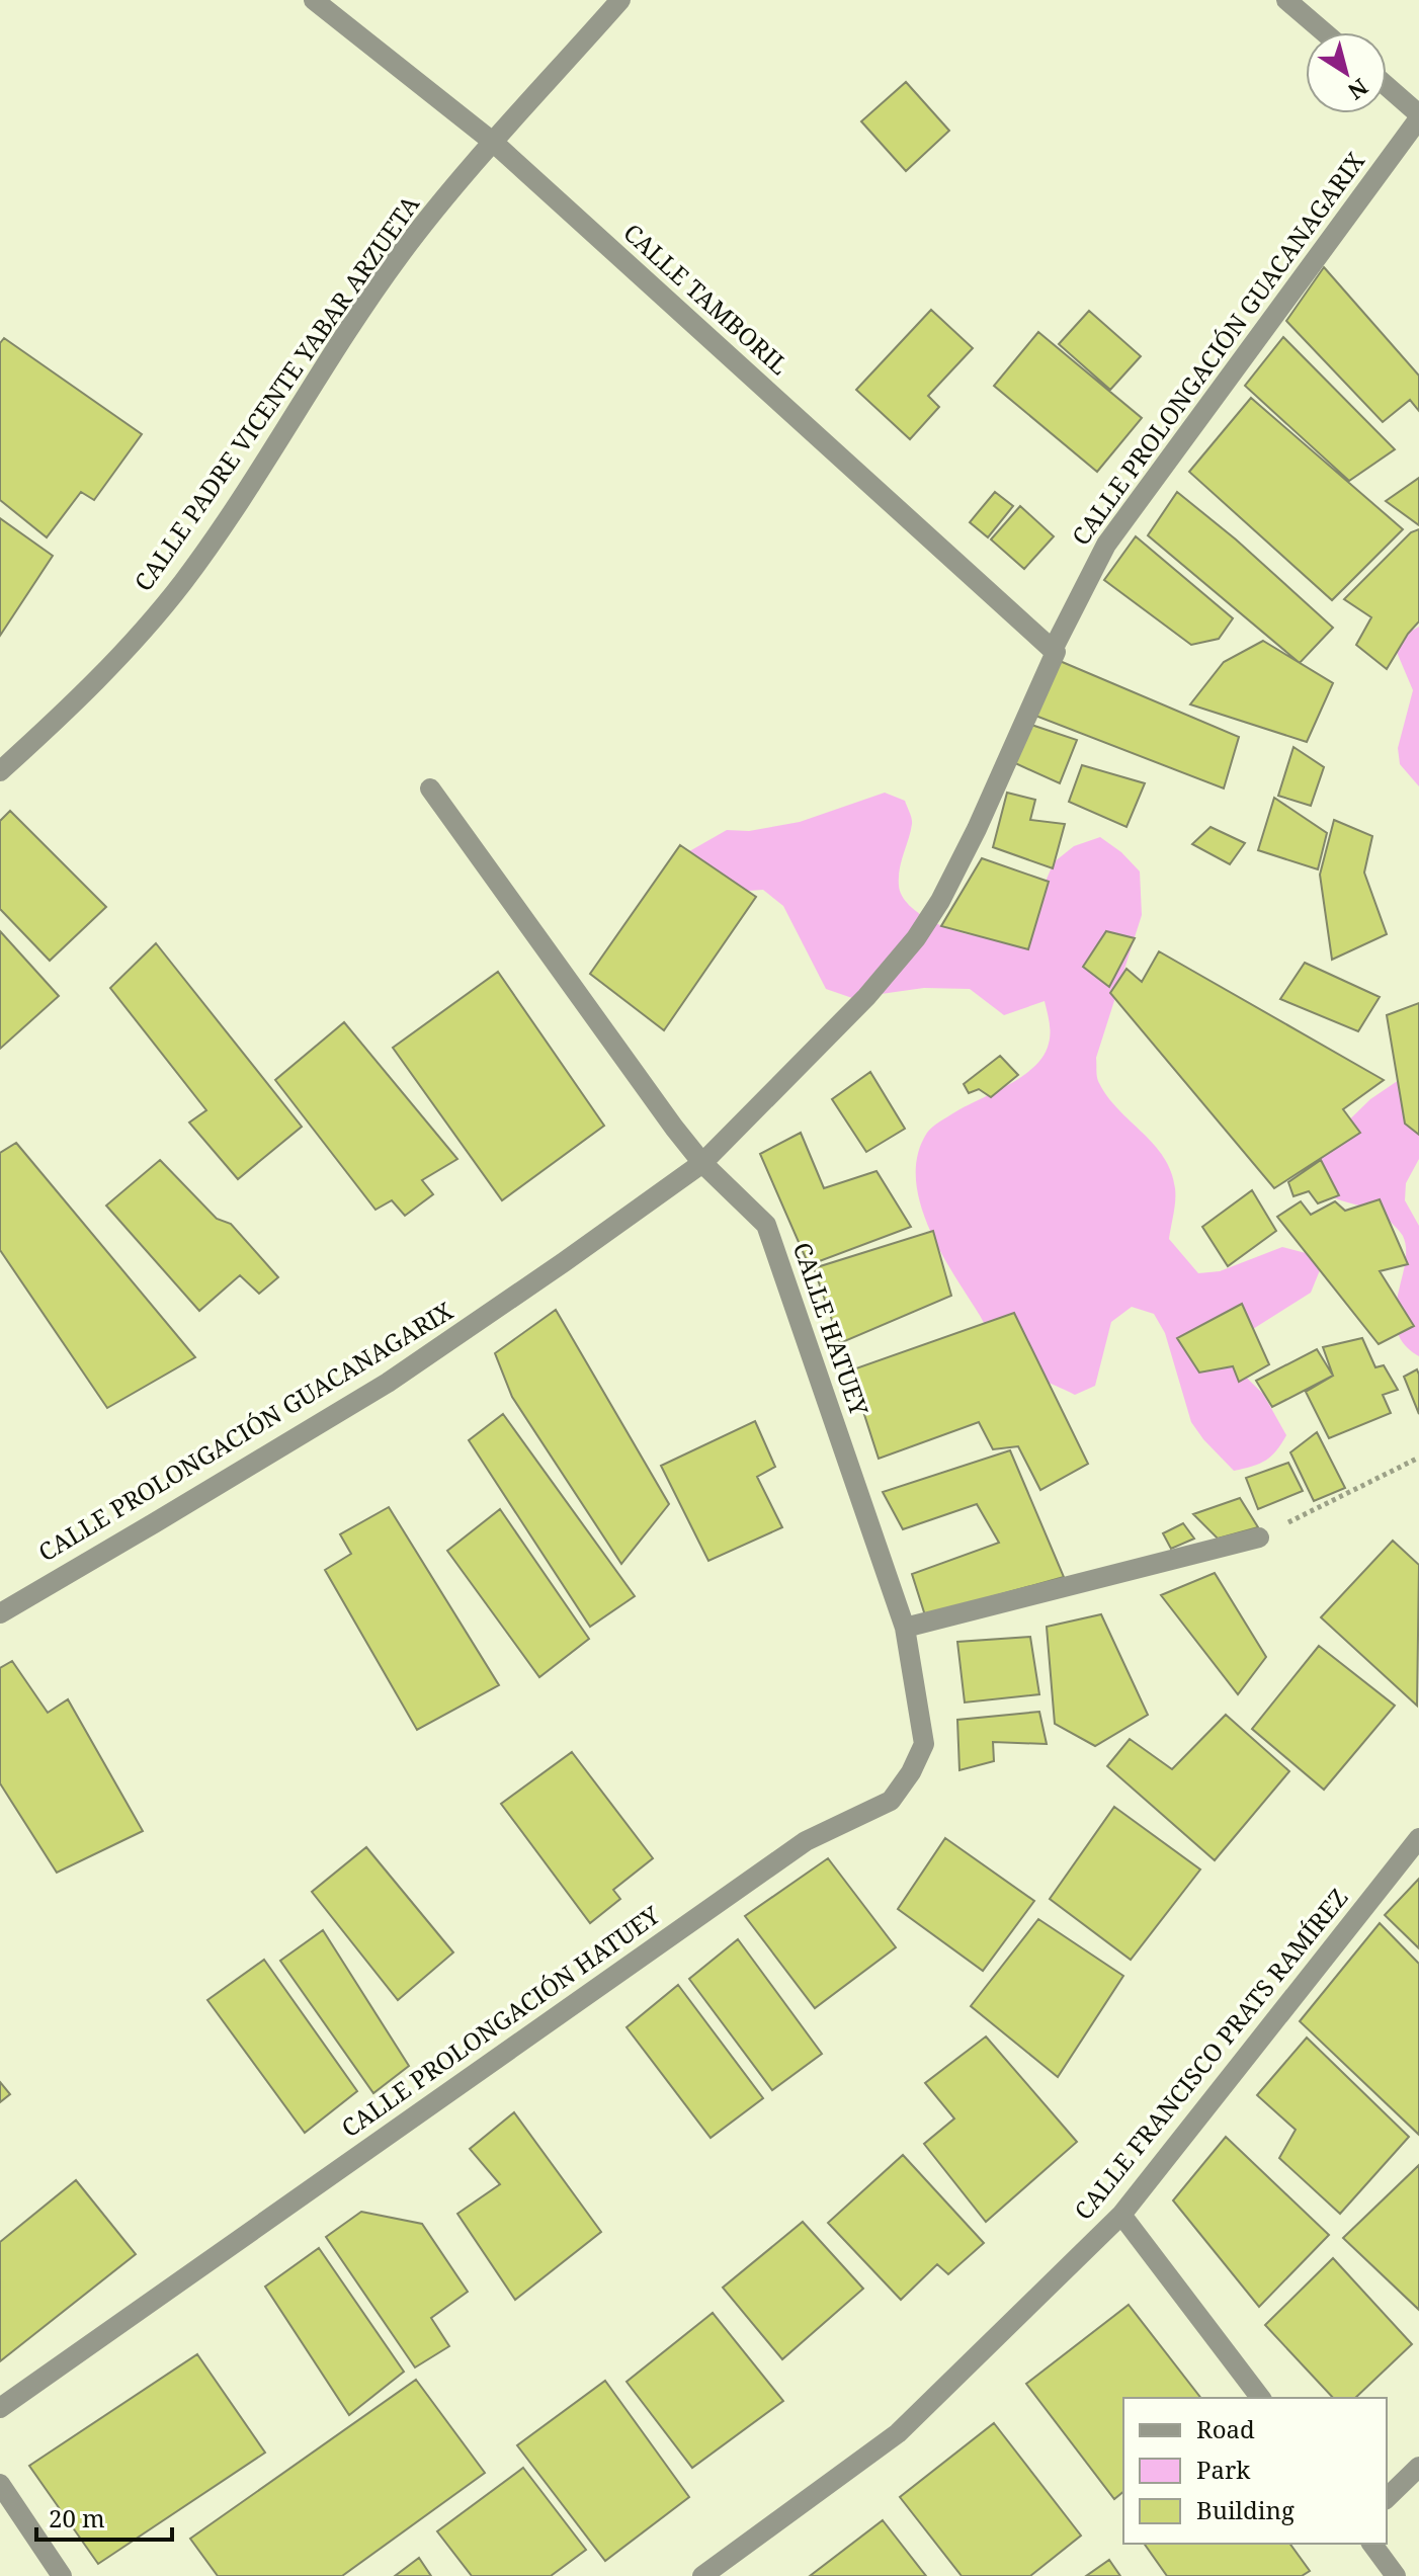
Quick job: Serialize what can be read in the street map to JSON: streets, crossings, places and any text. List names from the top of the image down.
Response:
{
  "streets": {
    "street": [
      "CALLE TAMBORIL",
      "CALLE PROLONGACIÓN GUACANAGARIX",
      "CALLE PADRE VICENTE YABAR ARZUETA",
      "CALLE HATUEY",
      "CALLE PROLONGACIÓN HATUEY",
      "CALLE FRANCISCO PRATS RAMÍREZ"
    ]
  },
  "crossings": [
    ["CALLE TAMBORIL", "CALLE PROLONGACIÓN GUACANAGARIX"],
    ["CALLE TAMBORIL", "CALLE PADRE VICENTE YABAR ARZUETA"],
    ["CALLE PROLONGACIÓN GUACANAGARIX", "CALLE HATUEY"],
    ["CALLE HATUEY", "CALLE PROLONGACIÓN HATUEY"]
  ],
  "legend": ["Road", "Park", "Building"],
  "scale_bar": "20 m",
  "north": "bottom right"
}
